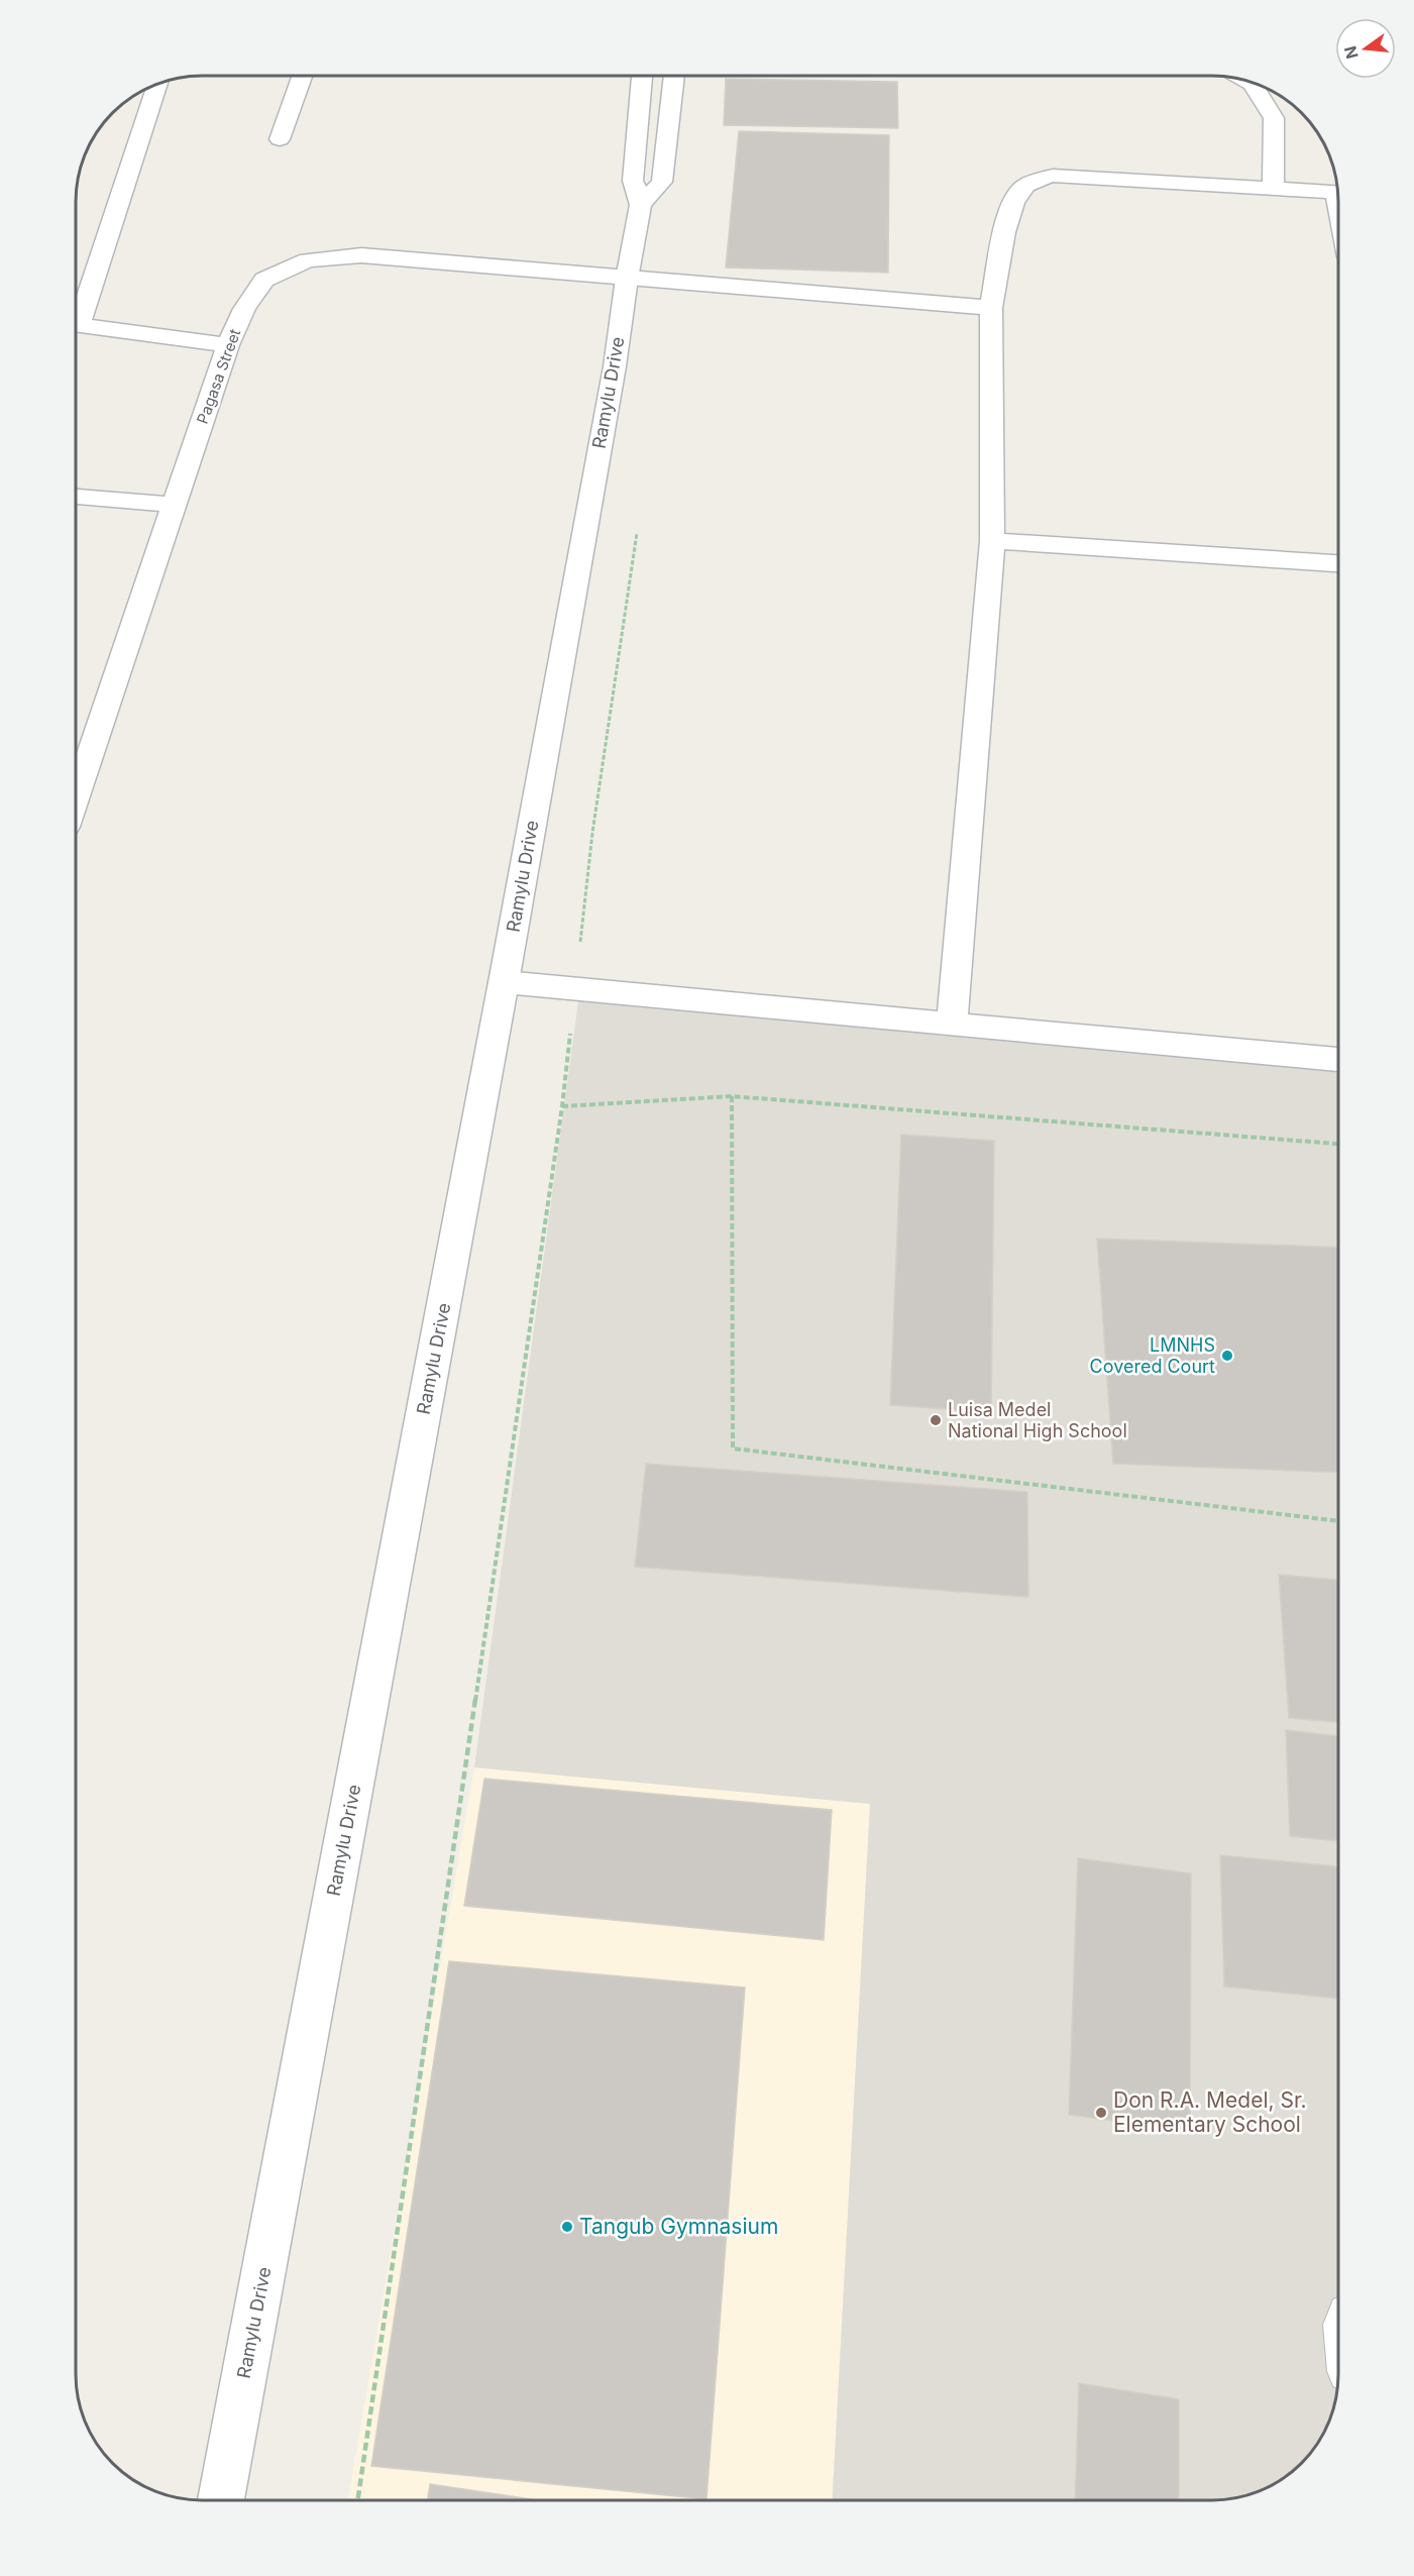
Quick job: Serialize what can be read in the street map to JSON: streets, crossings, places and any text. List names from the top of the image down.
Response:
{
  "streets": {
    "street": ["Pagasa Street", "Ramylu Drive"]
  },
  "crossings": [
    ["Pagasa Street", "Ramylu Drive"]
  ],
  "places": [
    "LMNHS Covered Court",
    "Luisa Medel National High School",
    "Don R.A. Medel, Sr. Elementary School",
    "Tangub Gymnasium"
  ],
  "north": "left"
}
